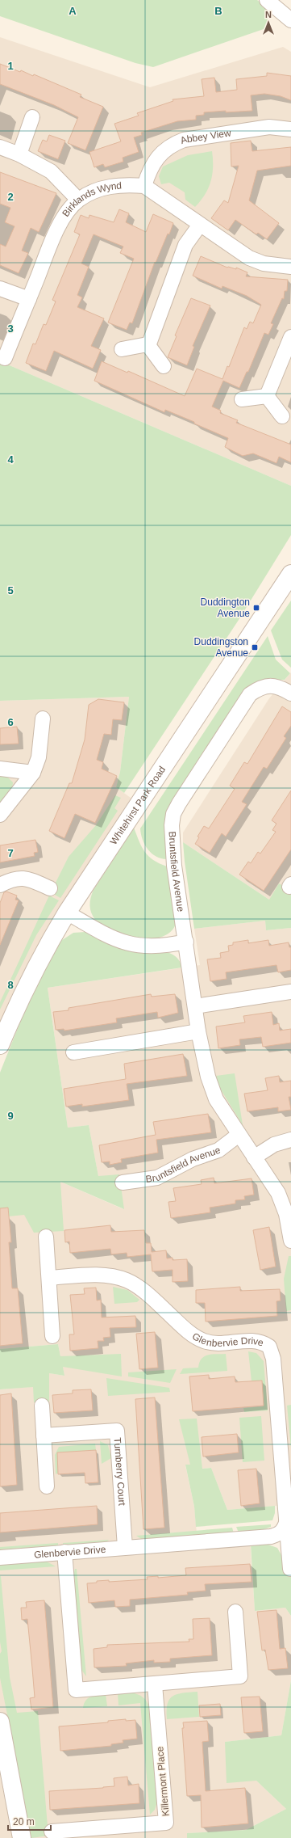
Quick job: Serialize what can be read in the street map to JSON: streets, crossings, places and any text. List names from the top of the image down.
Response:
{
  "streets": {
    "street": [
      "Abbey View",
      "Birklands Wynd",
      "Whitehirst Park Road",
      "Bruntsfield Avenue",
      "Glenbervie Drive",
      "Turnberry Court",
      "Killermont Place"
    ]
  },
  "crossings": [
    ["Abbey View", "Birklands Wynd"],
    ["Glenbervie Drive", "Turnberry Court"]
  ],
  "places": {
    "transit": ["Duddington Avenue", "Duddingston Avenue"]
  },
  "scale_bar": "20 m",
  "north": "top",
  "grid": {
    "columns": ["A", "B"],
    "rows": [
      "1",
      "2",
      "3",
      "4",
      "5",
      "6",
      "7",
      "8",
      "9"
    ]
  }
}
